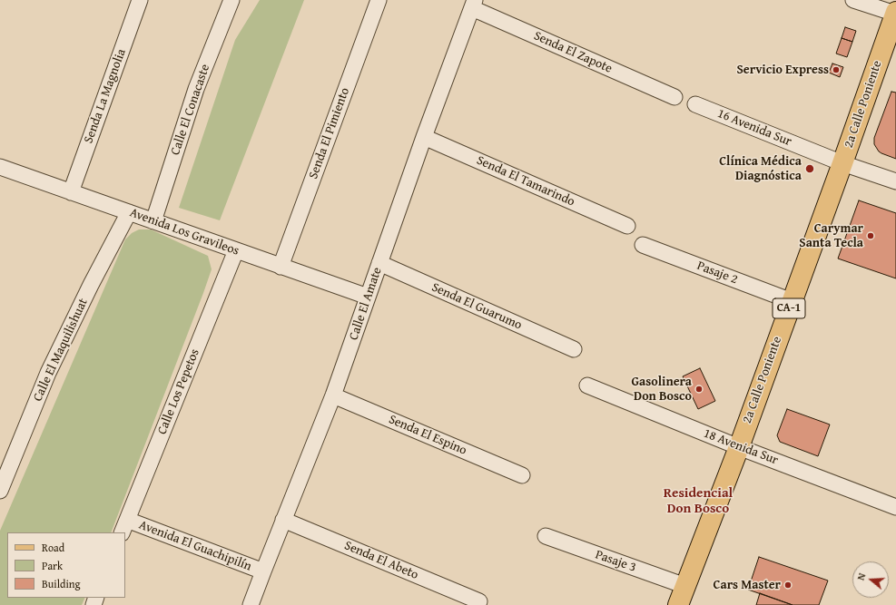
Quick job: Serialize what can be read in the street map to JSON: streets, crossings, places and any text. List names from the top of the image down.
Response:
{
  "streets": {
    "main road": ["2a Calle Poniente", "CA-1"],
    "street": [
      "Senda El Zapote",
      "Senda La Magnolia",
      "Calle El Conacaste",
      "16 Avenida Sur",
      "Senda El Pimiento",
      "Senda El Tamarindo",
      "Avenida Los Gravileos",
      "Pasaje 2",
      "Calle El Amate",
      "Senda El Guarumo",
      "Calle El Maquilishuat",
      "Calle Los Pepetos",
      "Senda El Espino",
      "18 Avenida Sur",
      "Avenida El Guachipilín",
      "Senda El Abeto",
      "Pasaje 3"
    ]
  },
  "crossings": [
    ["Senda El Zapote", "Calle El Amate"],
    ["Senda La Magnolia", "Avenida Los Gravileos"],
    ["2a Calle Poniente", "16 Avenida Sur"],
    ["2a Calle Poniente", "Pasaje 2"],
    ["2a Calle Poniente", "18 Avenida Sur"],
    ["2a Calle Poniente", "Pasaje 3"],
    ["Calle El Conacaste", "Avenida Los Gravileos"],
    ["Senda El Pimiento", "Avenida Los Gravileos"],
    ["Senda El Tamarindo", "Calle El Amate"],
    ["Avenida Los Gravileos", "Calle El Amate"],
    ["Avenida Los Gravileos", "Calle El Maquilishuat"],
    ["Avenida Los Gravileos", "Calle Los Pepetos"],
    ["Calle El Amate", "Senda El Guarumo"],
    ["Calle El Amate", "Senda El Espino"],
    ["Calle El Amate", "Avenida El Guachipilín"],
    ["Calle El Amate", "Senda El Abeto"],
    ["Calle Los Pepetos", "Avenida El Guachipilín"]
  ],
  "districts": ["Residencial Don Bosco"],
  "places": [
    "Servicio Express",
    "Clínica Médica Diagnóstica",
    "Carymar Santa Tecla",
    "Gasolinera Don Bosco",
    "Cars Master"
  ],
  "legend": ["Road", "Park", "Building"],
  "north": "left"
}
